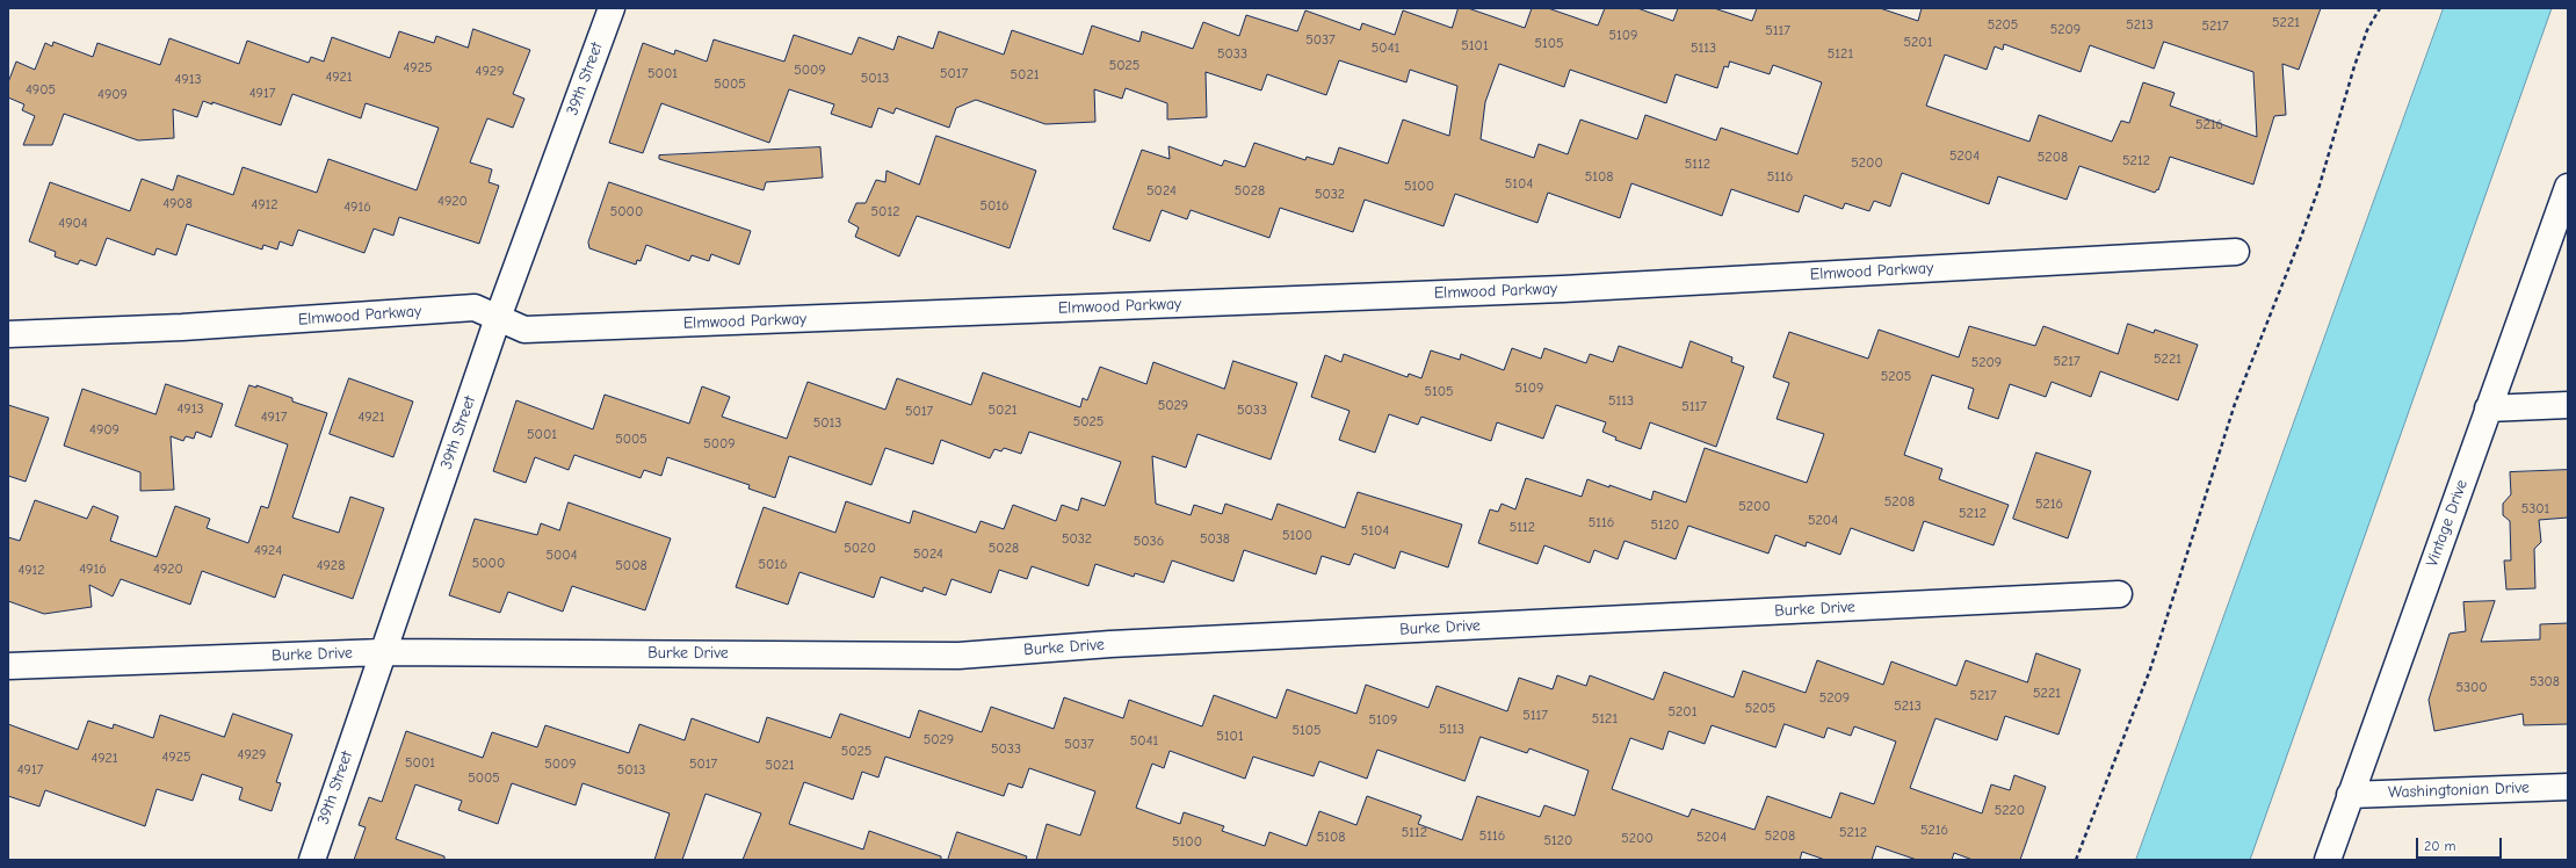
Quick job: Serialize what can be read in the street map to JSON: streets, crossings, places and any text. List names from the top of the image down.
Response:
{
  "streets": {
    "street": [
      "39th Street",
      "Elmwood Parkway",
      "Vintage Drive",
      "Burke Drive",
      "Washingtonian Drive"
    ]
  },
  "crossings": [
    ["39th Street", "Elmwood Parkway"],
    ["39th Street", "Burke Drive"],
    ["Vintage Drive", "Washingtonian Drive"]
  ],
  "house_numbers": [
    "5221",
    "5205",
    "5213",
    "5217",
    "5209",
    "5117",
    "5109",
    "5037",
    "5201",
    "5105",
    "5101",
    "5041",
    "5113",
    "5033",
    "5121",
    "5025",
    "4925",
    "5009",
    "4929",
    "5001",
    "5017",
    "5021",
    "4921",
    "5013",
    "4913",
    "5005",
    "4905",
    "4917",
    "4909",
    "5216",
    "5204",
    "5208",
    "5212",
    "5200",
    "5112",
    "5108",
    "5116",
    "5104",
    "5100",
    "5024",
    "5028",
    "5032",
    "4920",
    "4908",
    "4912",
    "5016",
    "4916",
    "5000",
    "5012",
    "4904",
    "5221",
    "5217",
    "5209",
    "5205",
    "5109",
    "5105",
    "5113",
    "5029",
    "5117",
    "4913",
    "5021",
    "5033",
    "5017",
    "4917",
    "4921",
    "5025",
    "5013",
    "4909",
    "5001",
    "5005",
    "5009",
    "5208",
    "5216",
    "5200",
    "5301",
    "5212",
    "5204",
    "5116",
    "5120",
    "5112",
    "5104",
    "5100",
    "5032",
    "5038",
    "5036",
    "5020",
    "5028",
    "4924",
    "5024",
    "5004",
    "5000",
    "5016",
    "4928",
    "5008",
    "4916",
    "4920",
    "4912",
    "5308",
    "5300",
    "5221",
    "5217",
    "5209",
    "5213",
    "5205",
    "5201",
    "5117",
    "5121",
    "5109",
    "5113",
    "5105",
    "5101",
    "5029",
    "5041",
    "5037",
    "5033",
    "5025",
    "4929",
    "4925",
    "4921",
    "5001",
    "5009",
    "5017",
    "5021",
    "4917",
    "5013",
    "5005",
    "5220",
    "5216",
    "5112",
    "5212",
    "5116",
    "5208",
    "5108",
    "5204",
    "5200",
    "5120",
    "5100"
  ],
  "scale_bar": "20 m"
}
